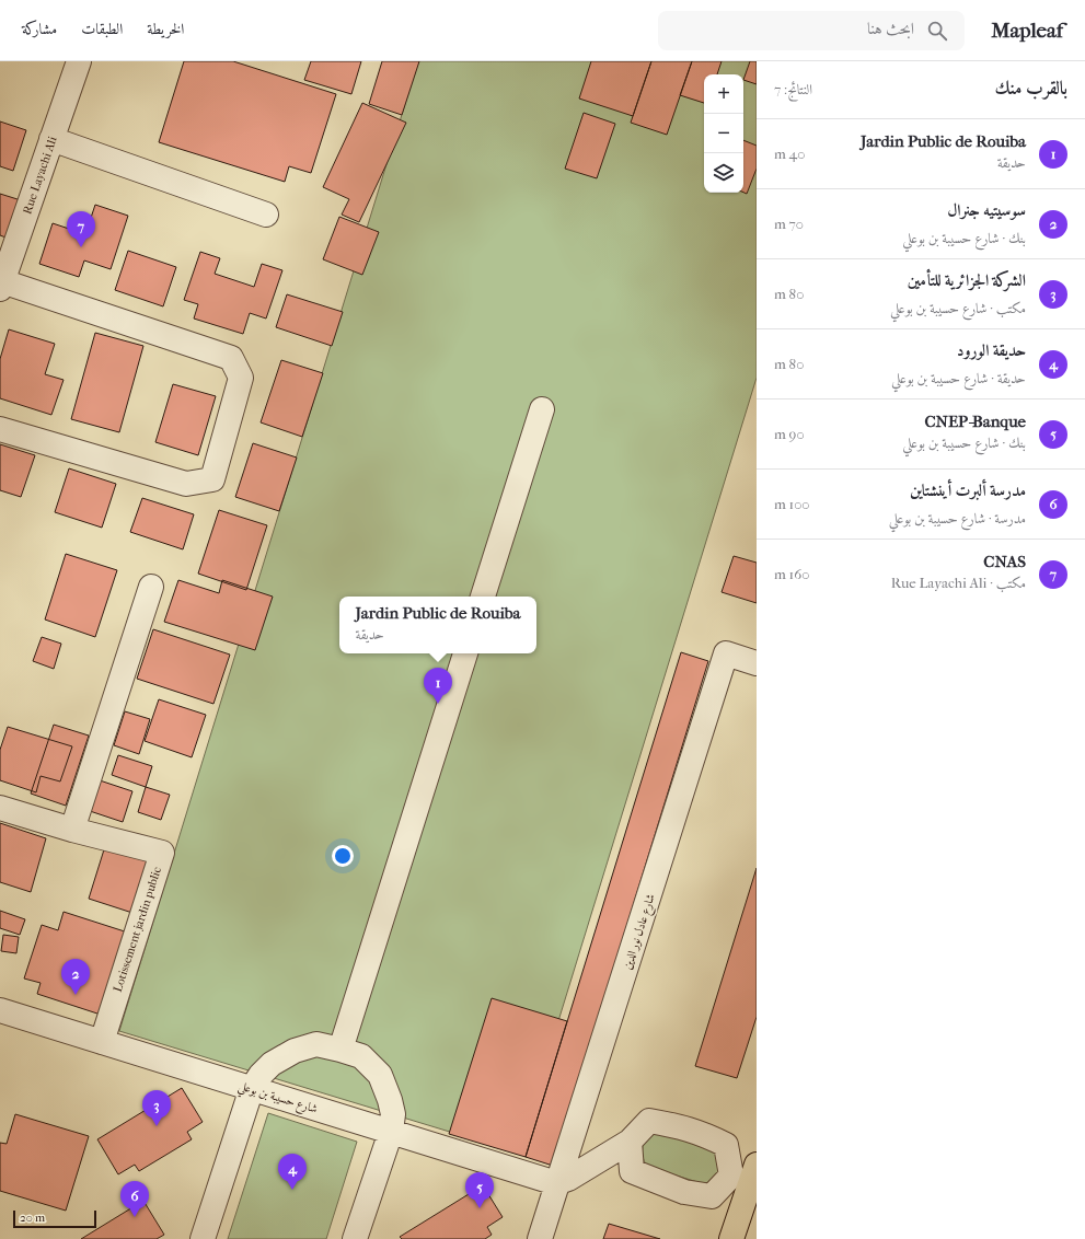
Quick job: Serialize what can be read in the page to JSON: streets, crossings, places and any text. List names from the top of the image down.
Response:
{
  "streets": {
    "street": [
      "Rue Layachi Ali",
      "Lotissement jardin public",
      "شارع عادل نور الدين",
      "شارع حسيبة بن بوعلي"
    ]
  },
  "crossings": [
    ["Lotissement jardin public", "شارع حسيبة بن بوعلي"],
    ["شارع عادل نور الدين", "شارع حسيبة بن بوعلي"]
  ],
  "scale_bar": "20 m",
  "page": {
    "header": "Mapleaf",
    "search": "ابحث هنا",
    "nav": ["الخريطة", "الطبقات", "مشاركة"],
    "heading": ["بالقرب منك", "النتائج: 7"],
    "map_buttons": ["+", "−"],
    "list": [
      {
        "mark": "1",
        "name": "Jardin Public de Rouiba",
        "note": "حديقة",
        "value": "40 m"
      },
      {
        "mark": "2",
        "name": "سوسيتيه جنرال",
        "note": "بنك · شارع حسيبة بن بوعلي",
        "value": "70 m"
      },
      {
        "mark": "3",
        "name": "الشركة الجزائرية للتأمين",
        "note": "مكتب · شارع حسيبة بن بوعلي",
        "value": "80 m"
      },
      {
        "mark": "4",
        "name": "حديقة الورود",
        "note": "حديقة · شارع حسيبة بن بوعلي",
        "value": "80 m"
      },
      {
        "mark": "5",
        "name": "CNEP-Banque",
        "note": "بنك · شارع حسيبة بن بوعلي",
        "value": "90 m"
      },
      {
        "mark": "6",
        "name": "مدرسة ألبرت أينشتاين",
        "note": "مدرسة · شارع حسيبة بن بوعلي",
        "value": "100 m"
      },
      {
        "mark": "7",
        "name": "CNAS",
        "note": "مكتب · Rue Layachi Ali",
        "value": "160 m"
      }
    ],
    "pins": [
      "7",
      "1",
      "2",
      "3",
      "4",
      "5",
      "6"
    ],
    "popup": ["Jardin Public de Rouiba", "حديقة"],
    "scale": "20 m"
  }
}
